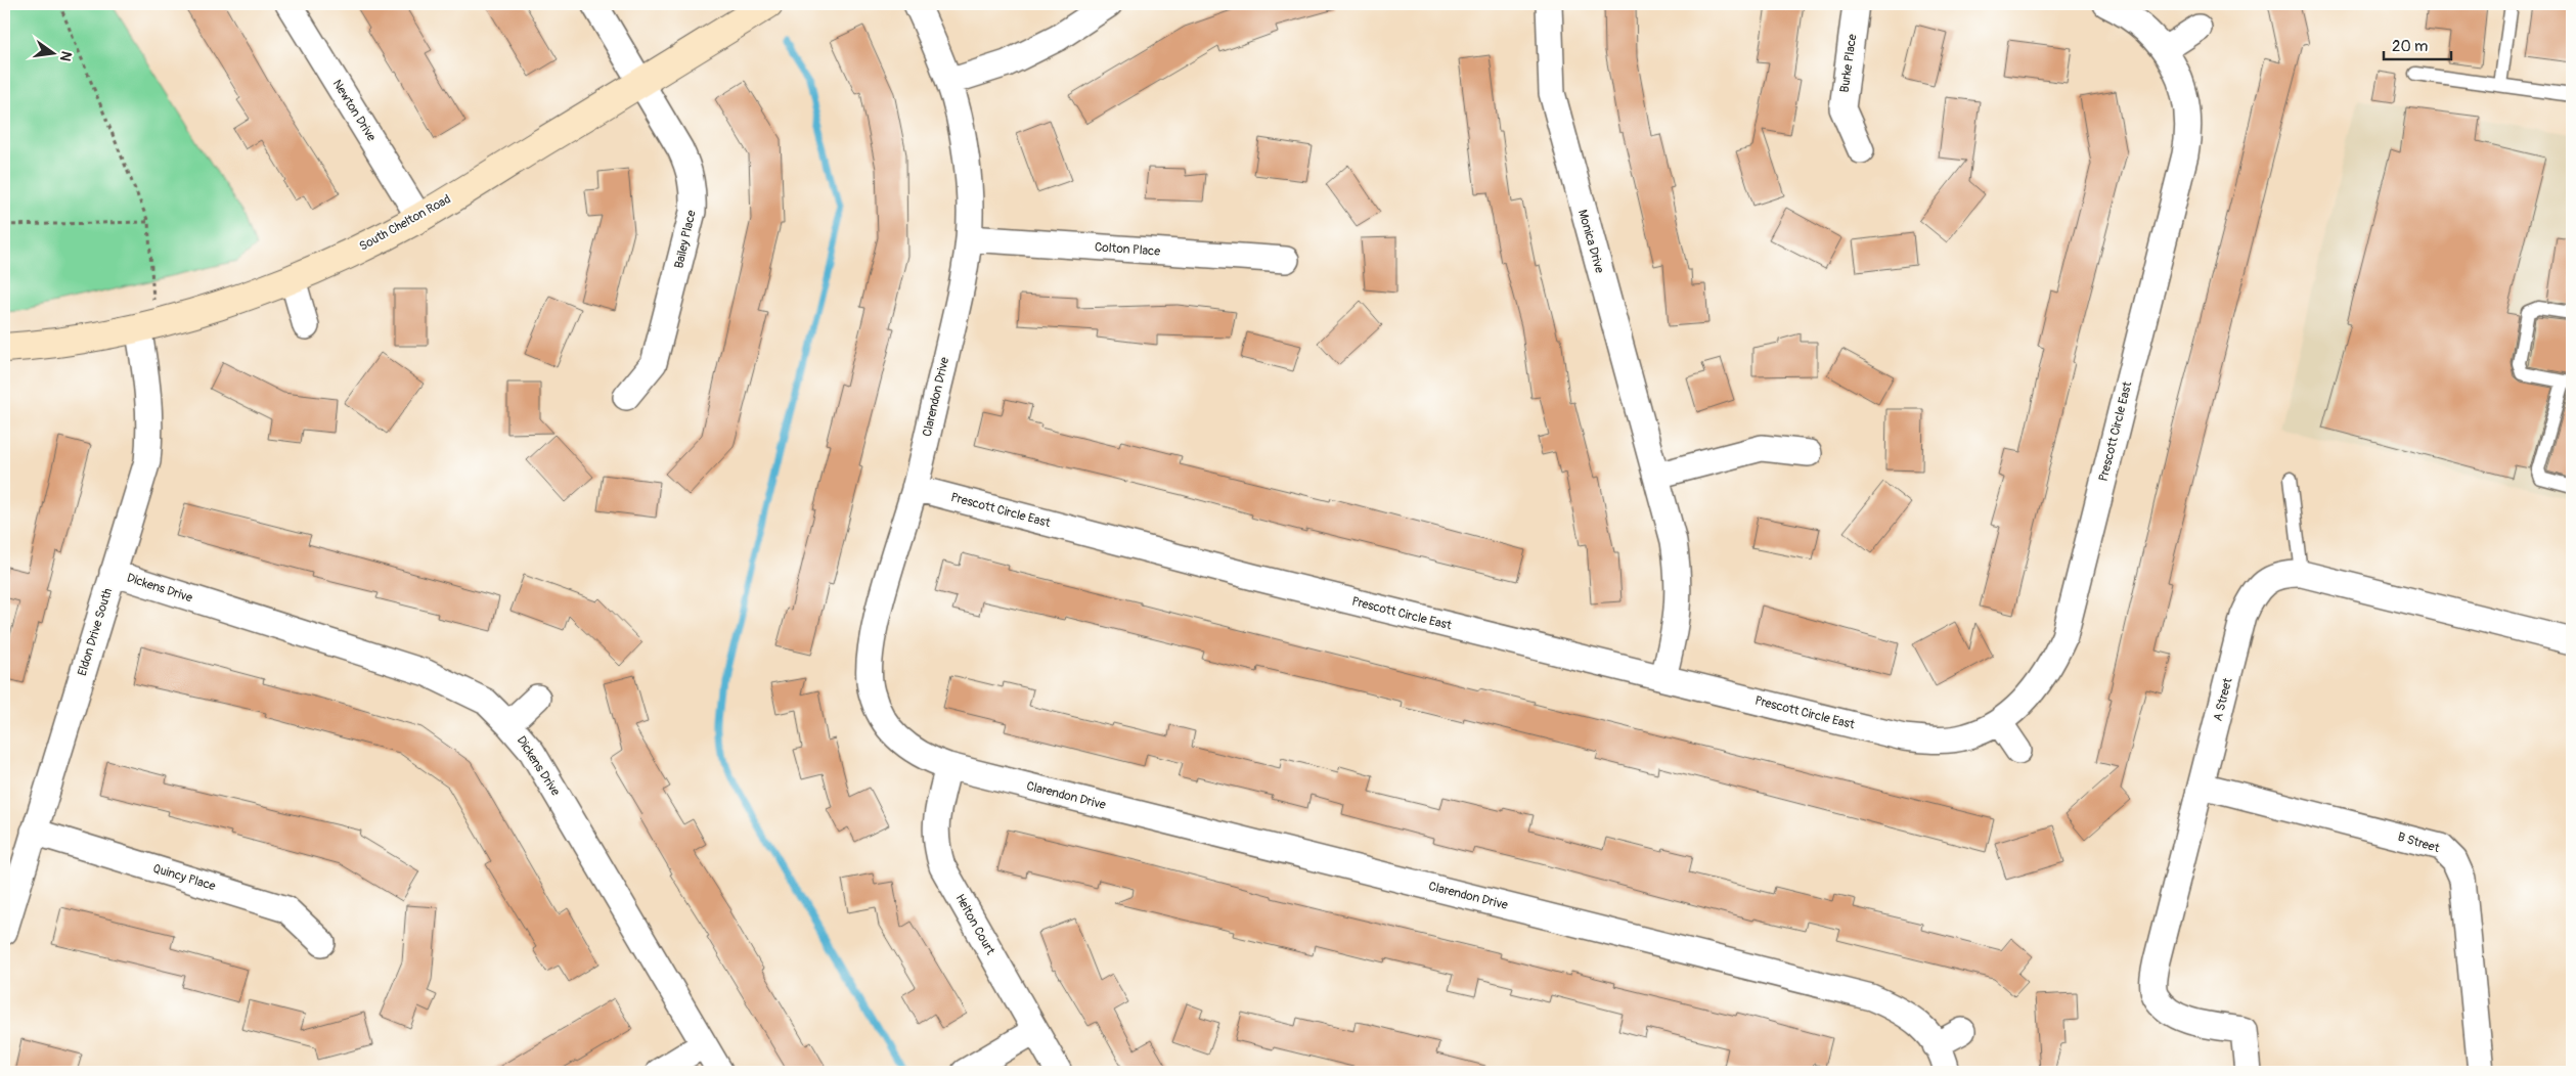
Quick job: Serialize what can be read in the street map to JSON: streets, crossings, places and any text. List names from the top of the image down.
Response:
{
  "streets": {
    "main road": ["South Chelton Road"],
    "street": [
      "Burke Place",
      "Newton Drive",
      "Bailey Place",
      "Monica Drive",
      "Colton Place",
      "Clarendon Drive",
      "Prescott Circle East",
      "Dickens Drive",
      "Eldon Drive South",
      "A Street",
      "B Street",
      "Quincy Place",
      "Helton Court"
    ]
  },
  "crossings": [
    ["Newton Drive", "South Chelton Road"],
    ["South Chelton Road", "Bailey Place"],
    ["South Chelton Road", "Eldon Drive South"],
    ["Monica Drive", "Prescott Circle East"],
    ["Colton Place", "Clarendon Drive"],
    ["Clarendon Drive", "Prescott Circle East"],
    ["Clarendon Drive", "Helton Court"],
    ["Dickens Drive", "Eldon Drive South"],
    ["Eldon Drive South", "Quincy Place"],
    ["A Street", "B Street"]
  ],
  "scale_bar": "20 m",
  "north": "right"
}
